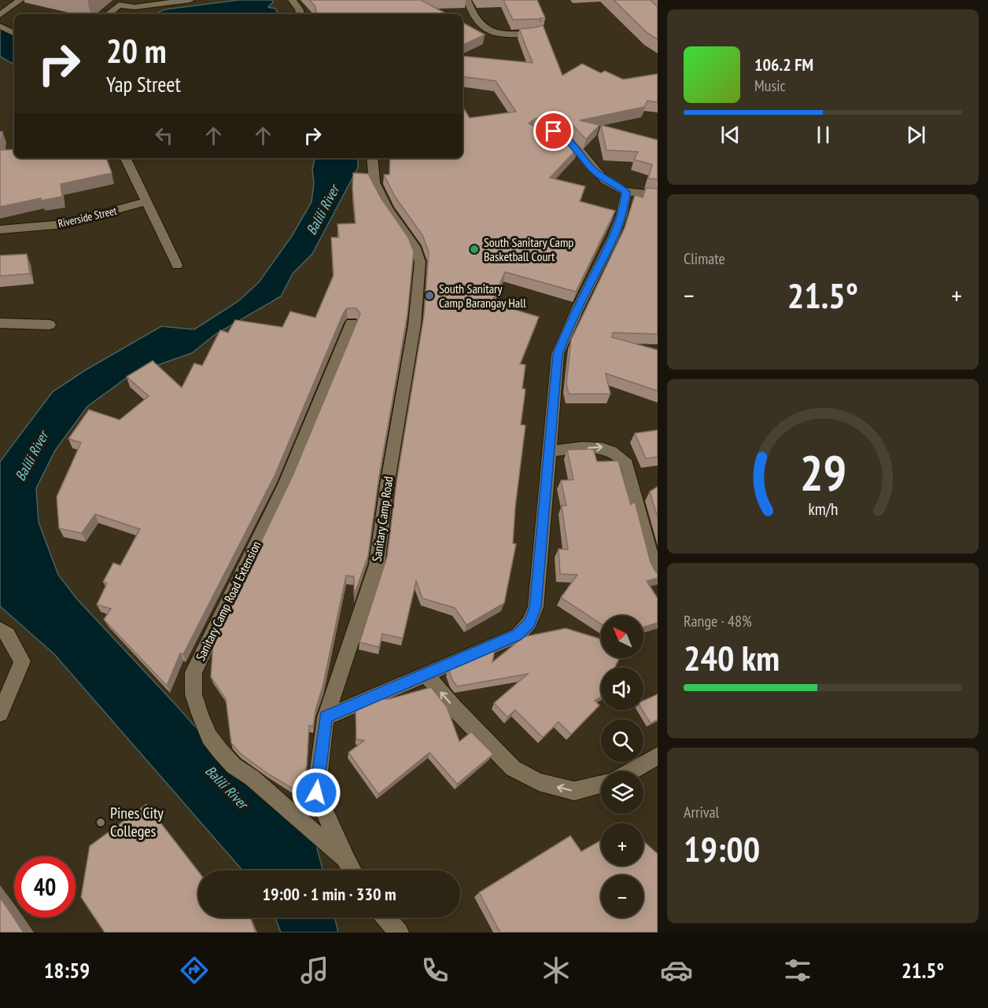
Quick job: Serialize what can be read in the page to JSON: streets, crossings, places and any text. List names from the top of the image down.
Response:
{
  "streets": {
    "street": ["Riverside Street", "Sanitary Camp Road", "Sanitary Camp Road Extension"]
  },
  "crossings": [
    ["Sanitary Camp Road", "Sanitary Camp Road Extension"]
  ],
  "water": ["Balili River"],
  "places": ["South Sanitary Camp Basketball Court", "South Sanitary Camp Barangay Hall", "Pines City Colleges"],
  "north": "top left",
  "page": {
    "turn": ["20 m", "Yap Street"],
    "song": ["106.2 FM", "Music"],
    "tile": [
      "Climate",
      ["Range · 48%", "240 km"],
      ["Arrival", "19:00"]
    ],
    "heat": ["−", "21.5°", "+"],
    "map_buttons": ["+", "−"],
    "limit": "40",
    "trip": "19:00 · 1 min · 330 m",
    "tabs": ["18:59", "21.5°"],
    "gauge": ["29", "km/h"]
  }
}
